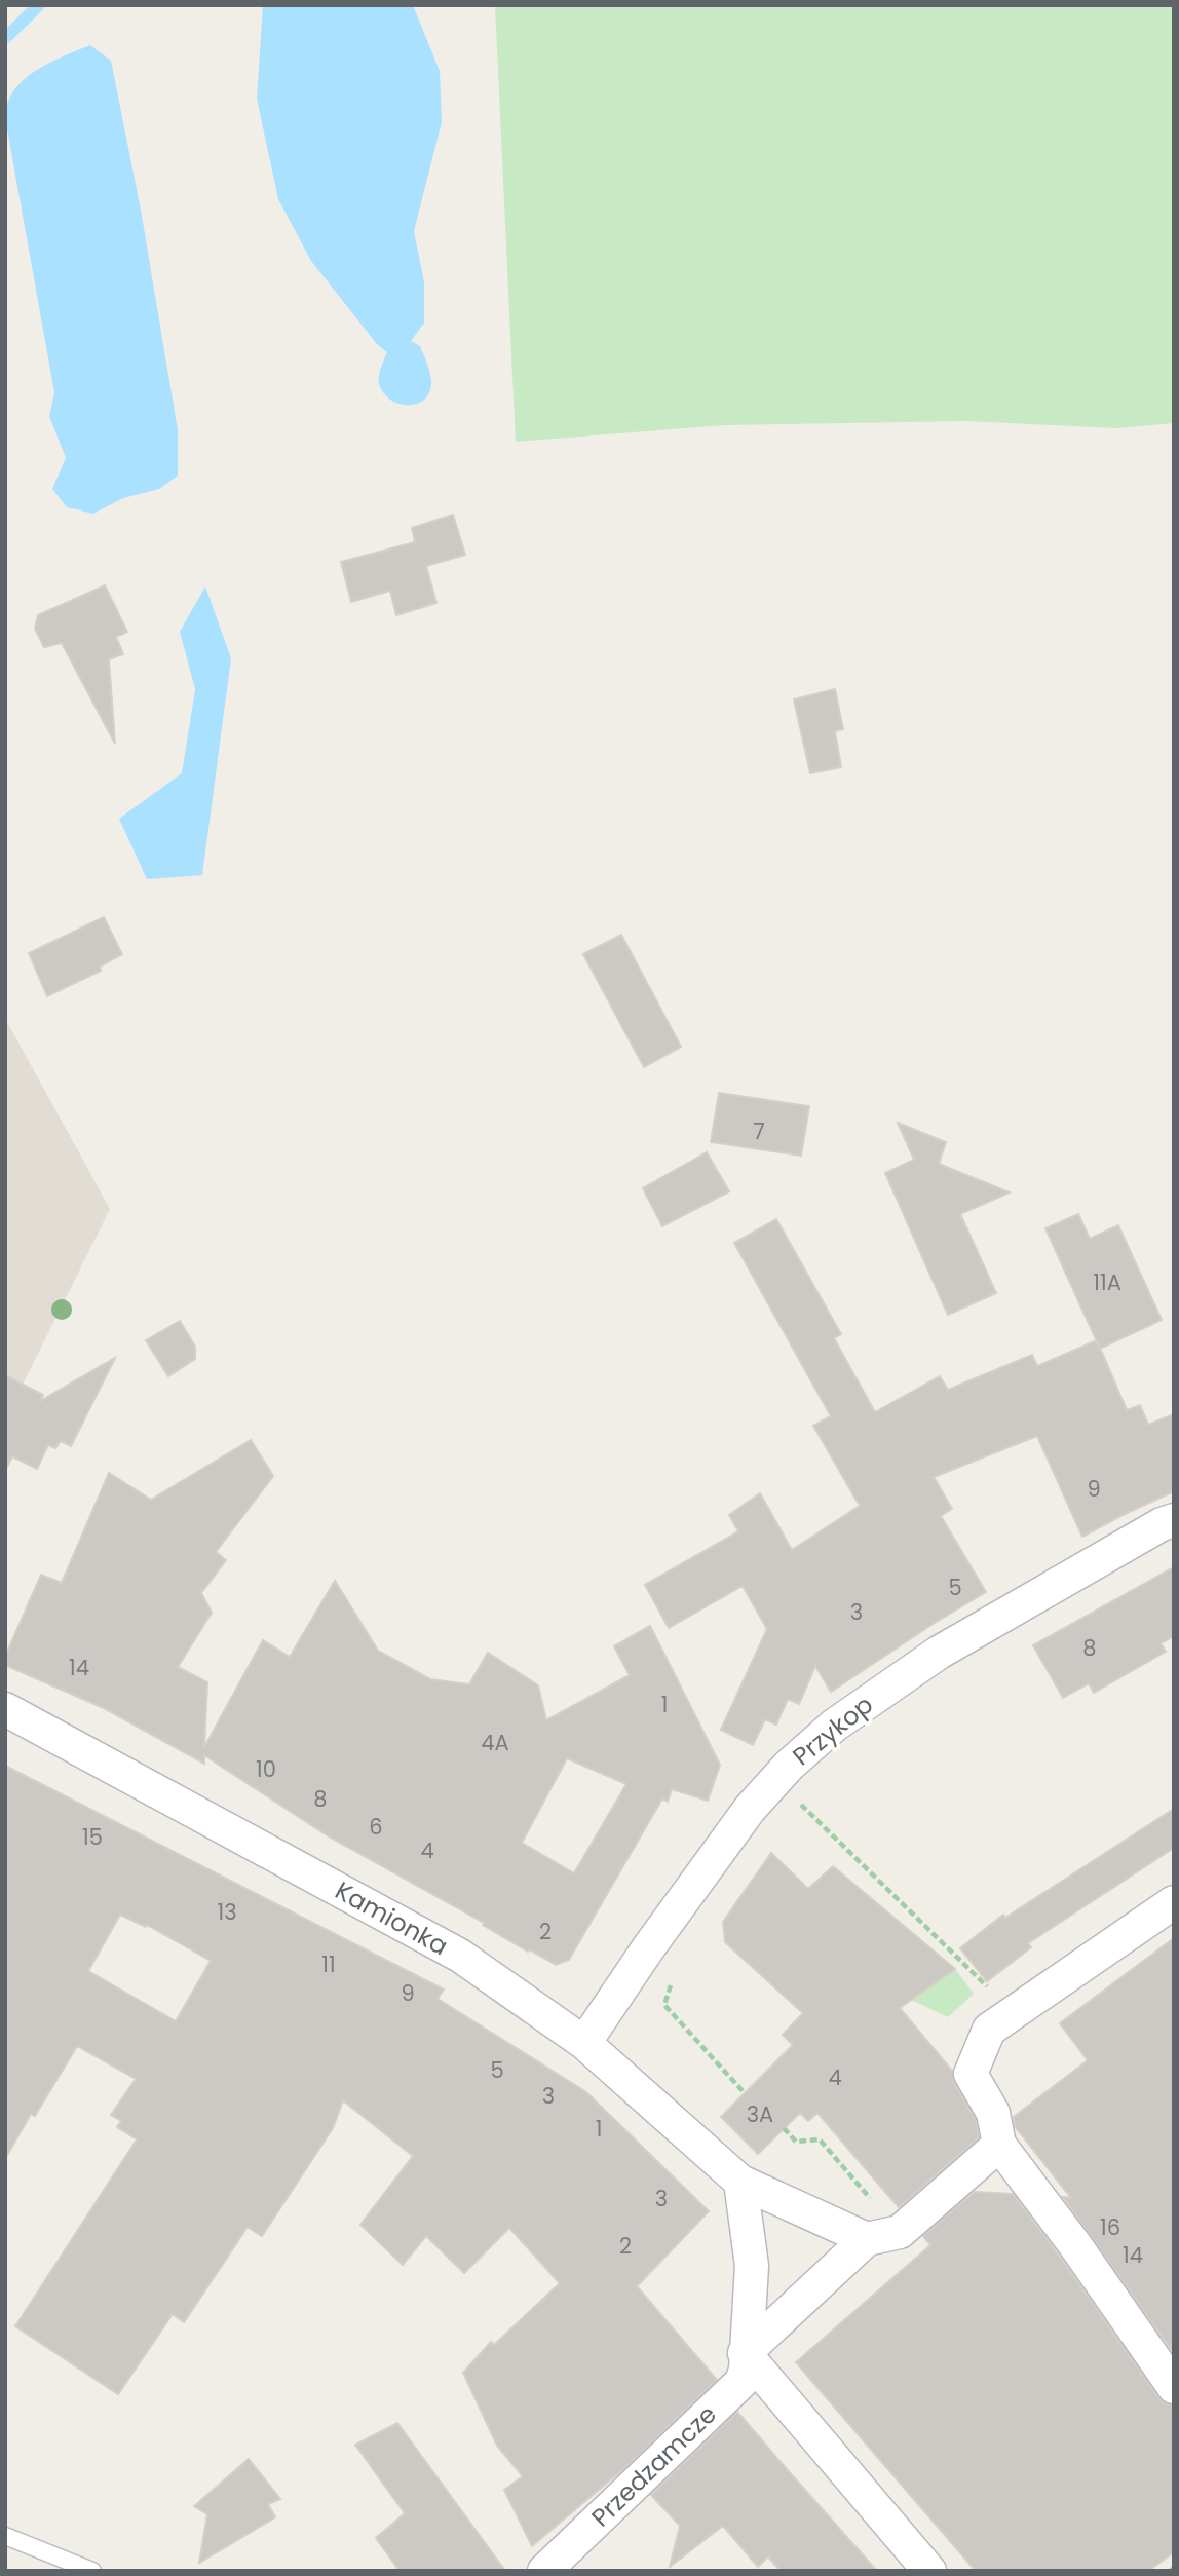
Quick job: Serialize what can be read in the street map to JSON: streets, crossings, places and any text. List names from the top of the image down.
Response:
{
  "streets": {
    "street": ["Przykop", "Kamionka", "Przedzamcze"]
  },
  "crossings": [
    ["Przykop", "Kamionka"]
  ],
  "house_numbers": [
    "7",
    "11A",
    "9",
    "5",
    "3",
    "8",
    "14",
    "1",
    "4A",
    "10",
    "8",
    "6",
    "15",
    "4",
    "13",
    "2",
    "11",
    "9",
    "5",
    "4",
    "3",
    "3A",
    "1",
    "3",
    "16",
    "2",
    "14"
  ]
}
